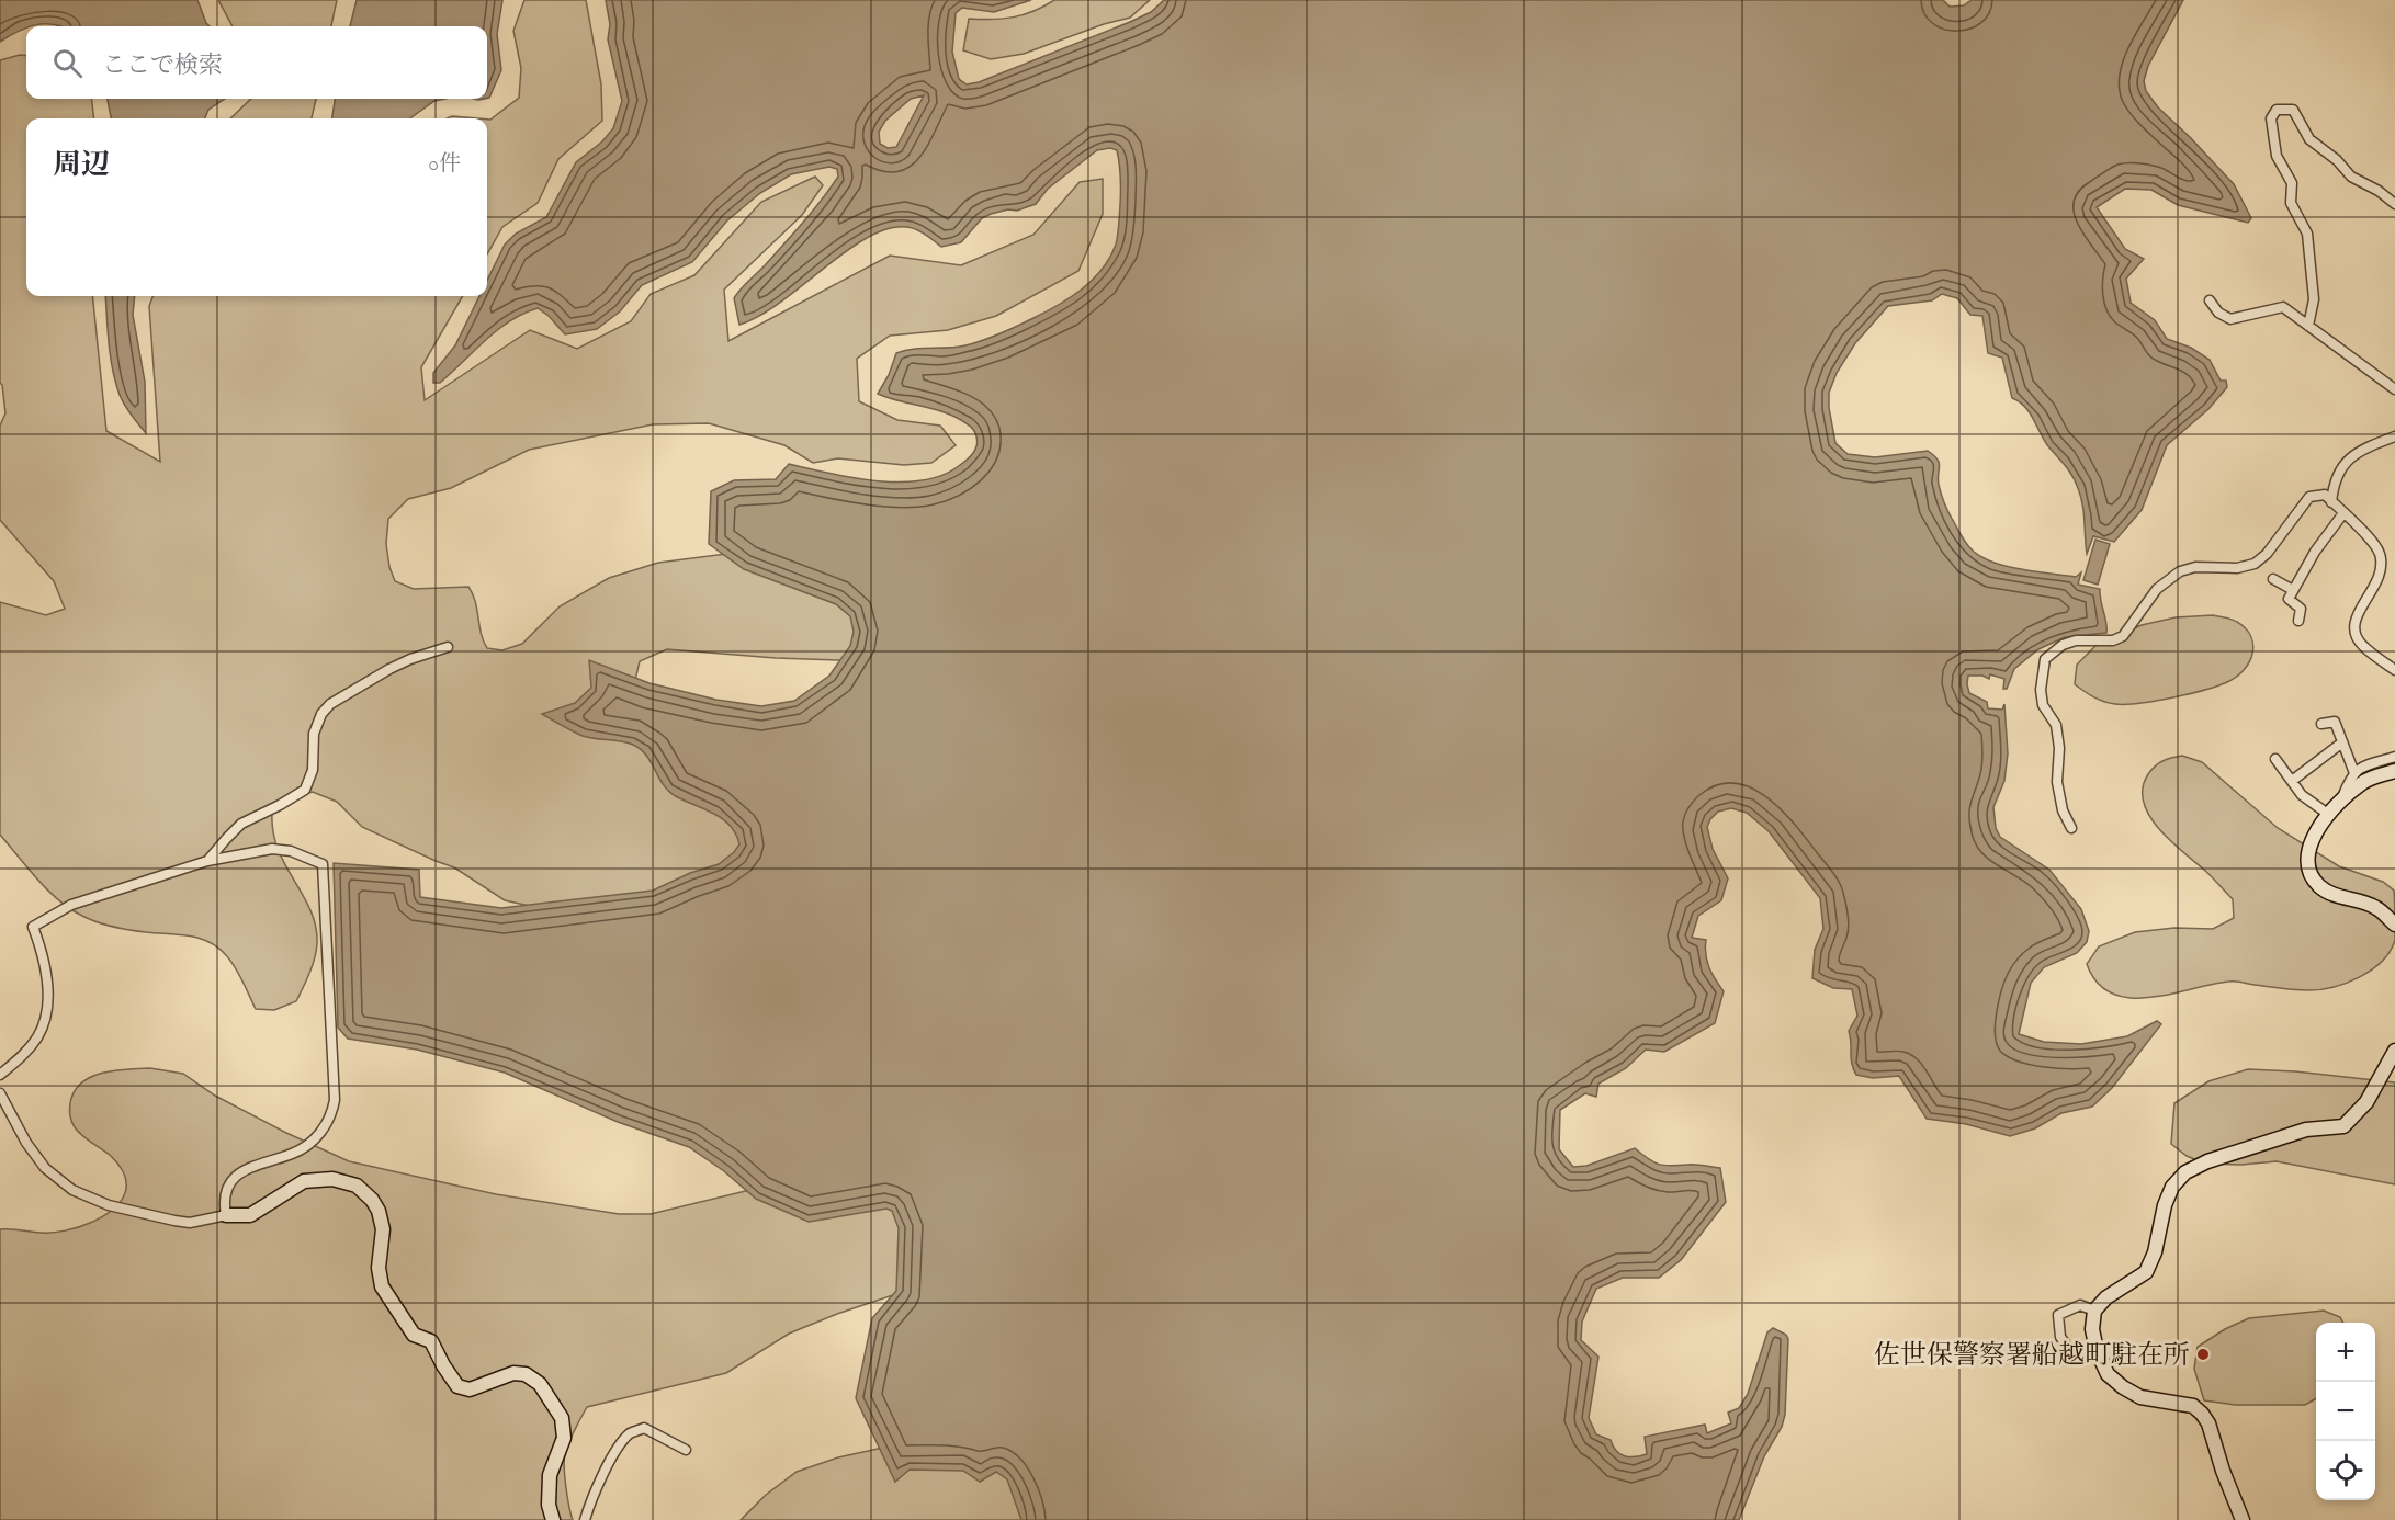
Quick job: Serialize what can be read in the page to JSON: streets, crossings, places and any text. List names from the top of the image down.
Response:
{
  "places": ["佐世保警察署船越町駐在所"],
  "page": {
    "search": "ここで検索",
    "heading": ["周辺", "0件"],
    "map_buttons": ["+", "−"]
  }
}
